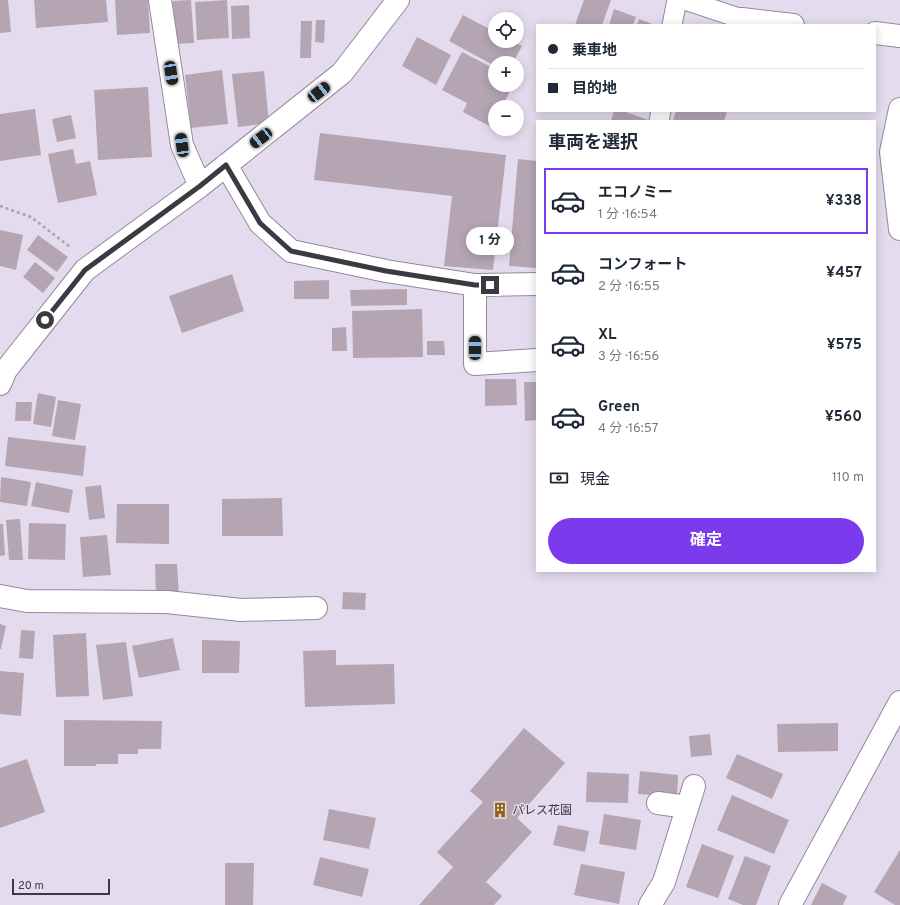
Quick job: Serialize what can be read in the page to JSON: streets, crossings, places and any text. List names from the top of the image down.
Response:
{
  "places": {
    "building": ["パレス花園"]
  },
  "scale_bar": "20 m",
  "page": {
    "map_buttons": ["+", "−"],
    "banner": ["乗車地", "目的地"],
    "heading": "車両を選択",
    "list": [
      {
        "name": "エコノミー",
        "note": "1 分 · 16:54",
        "value": "¥338"
      },
      {
        "name": "コンフォート",
        "note": "2 分 · 16:55",
        "value": "¥457"
      },
      {
        "name": "XL",
        "note": "3 分 · 16:56",
        "value": "¥575"
      },
      {
        "name": "Green",
        "note": "4 分 · 16:57",
        "value": "¥560"
      }
    ],
    "bubble": "1 分",
    "pay": ["現金", "110 m"],
    "buttons": "確定",
    "scale": "20 m"
  }
}
